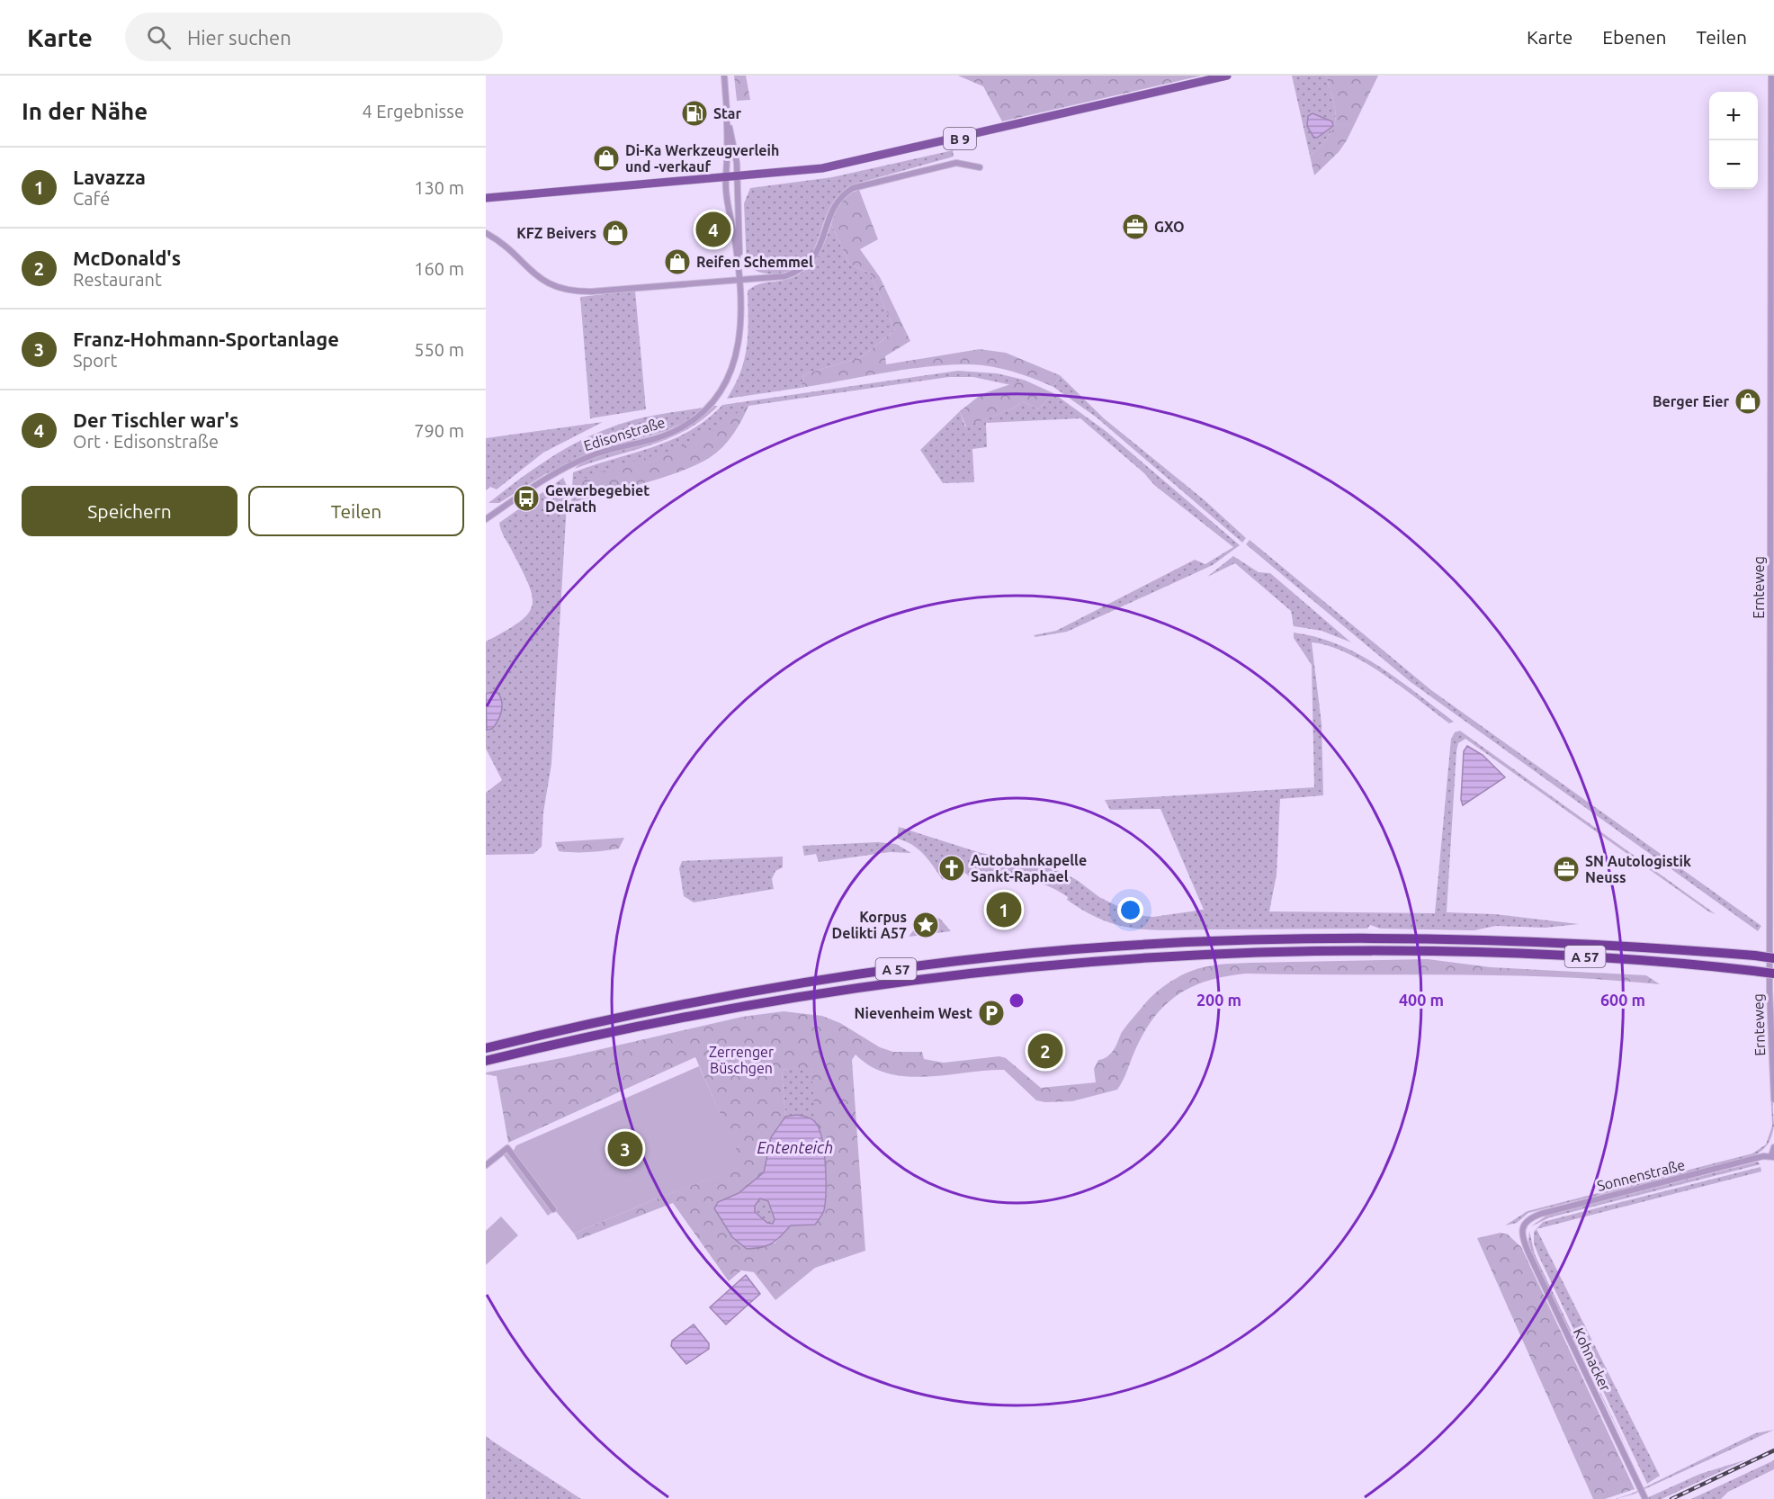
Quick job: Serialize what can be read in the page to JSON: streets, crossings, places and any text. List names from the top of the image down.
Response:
{
  "streets": {
    "highway": ["A 57"],
    "main road": ["B 9"],
    "street": [
      "Edisonstraße",
      "Ernteweg",
      "Sonnenstraße",
      "Kohnacker"
    ]
  },
  "crossings": [
    ["B 9", "Edisonstraße"],
    ["Sonnenstraße", "Kohnacker"]
  ],
  "water": ["Ententeich"],
  "parks": ["Zerrenger Büschgen"],
  "places": {
    "fuel station": ["Star"],
    "shop": [
      "Di-Ka Werkzeugverleih und -verkauf",
      "KFZ Beivers",
      "Reifen Schemmel",
      "Berger Eier"
    ],
    "office": ["GXO", "SN Autologistik Neuss"],
    "bus stop": ["Gewerbegebiet Delrath"],
    "church": ["Autobahnkapelle Sankt-Raphael"],
    "place": ["Korpus Delikti A57"],
    "parking": ["Nievenheim West"]
  },
  "page": {
    "header": "Karte",
    "search": "Hier suchen",
    "nav": ["Karte", "Ebenen", "Teilen"],
    "heading": ["In der Nähe", "4 Ergebnisse"],
    "map_buttons": ["+", "−"],
    "list": [
      {
        "mark": "1",
        "name": "Lavazza",
        "note": "Café",
        "value": "130 m"
      },
      {
        "mark": "2",
        "name": "McDonald's",
        "note": "Restaurant",
        "value": "160 m"
      },
      {
        "mark": "3",
        "name": "Franz-Hohmann-Sportanlage",
        "note": "Sport",
        "value": "550 m"
      },
      {
        "mark": "4",
        "name": "Der Tischler war's",
        "note": "Ort · Edisonstraße",
        "value": "790 m"
      }
    ],
    "pins": [
      "4",
      "1",
      "2",
      "3"
    ],
    "buttons": ["Speichern", "Teilen"]
  },
  "rings": ["200 m", "400 m", "600 m"]
}
